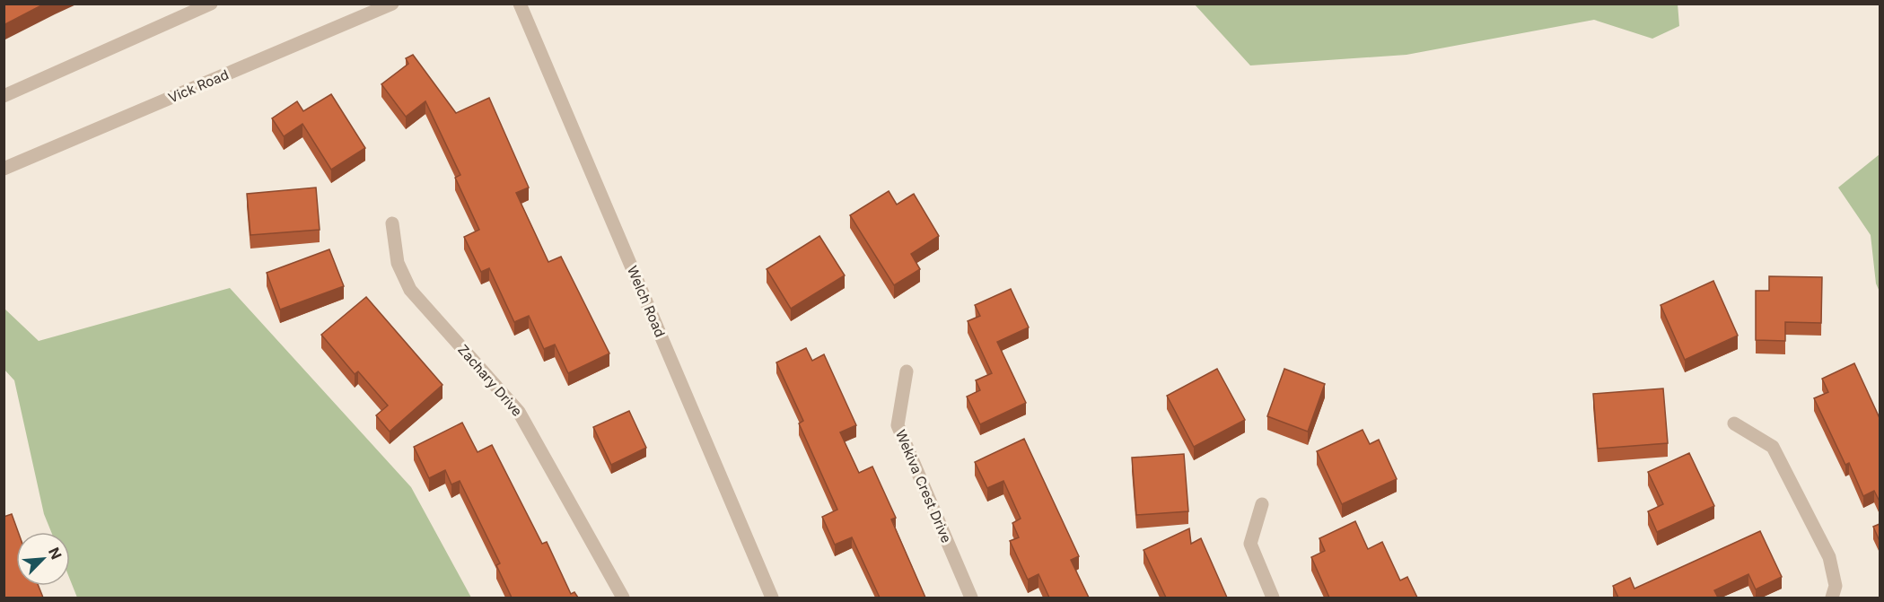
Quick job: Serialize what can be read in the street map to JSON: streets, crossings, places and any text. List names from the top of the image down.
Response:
{
  "streets": {
    "street": [
      "Vick Road",
      "Welch Road",
      "Zachary Drive",
      "Wekiva Crest Drive"
    ]
  },
  "north": "top right"
}
